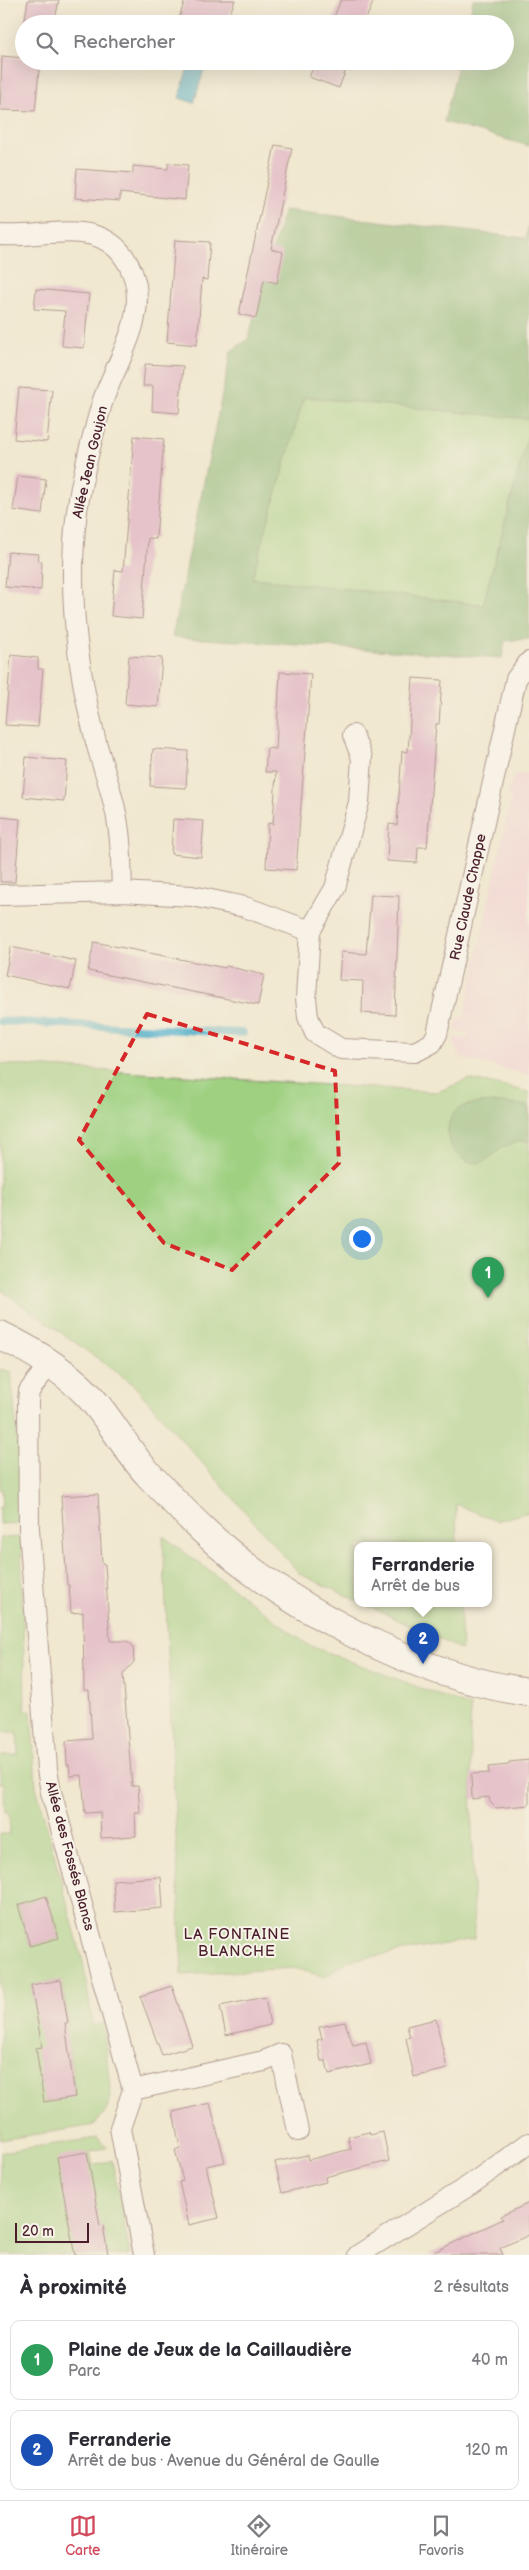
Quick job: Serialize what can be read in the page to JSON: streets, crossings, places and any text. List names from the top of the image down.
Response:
{
  "streets": {
    "street": ["Allée Jean Goujon", "Rue Claude Chappe", "Allée des Fossés Blancs"]
  },
  "districts": ["LA FONTAINE BLANCHE"],
  "scale_bar": "20 m",
  "page": {
    "search": "Rechercher",
    "pins": ["1", "2"],
    "popup": ["Ferranderie", "Arrêt de bus"],
    "scale": "20 m",
    "heading": ["À proximité", "2 résultats"],
    "list": [
      {
        "mark": "1",
        "name": "Plaine de Jeux de la Caillaudière",
        "note": "Parc",
        "value": "40 m"
      },
      {
        "mark": "2",
        "name": "Ferranderie",
        "note": "Arrêt de bus · Avenue du Général de Gaulle",
        "value": "120 m"
      }
    ],
    "nav": ["Carte", "Itinéraire", "Favoris"]
  }
}
